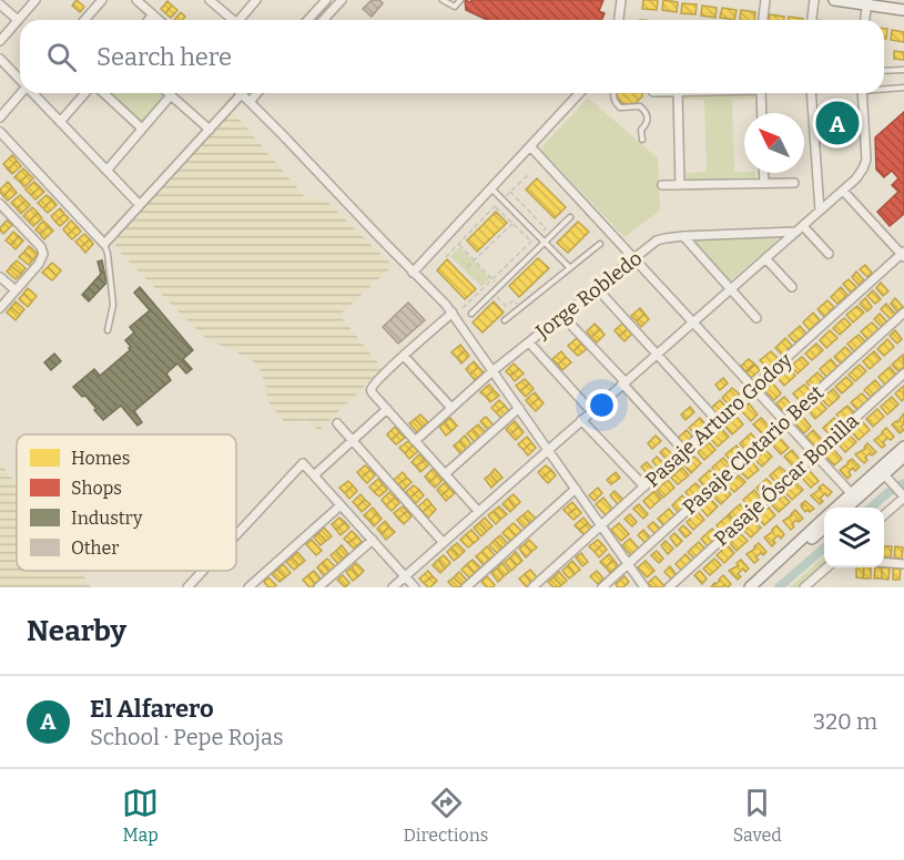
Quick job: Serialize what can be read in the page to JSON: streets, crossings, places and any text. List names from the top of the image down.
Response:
{
  "streets": {
    "street": [
      "Jorge Robledo",
      "Pasaje Arturo Godoy",
      "Pasaje Clotario Best",
      "Pasaje Óscar Bonilla"
    ]
  },
  "legend": [
    "Homes",
    "Shops",
    "Industry",
    "Other"
  ],
  "north": "top left",
  "page": {
    "search": "Search here",
    "pins": "A",
    "heading": "Nearby",
    "list": [
      {
        "mark": "A",
        "name": "El Alfarero",
        "note": "School · Pepe Rojas",
        "value": "320 m"
      }
    ],
    "nav": ["Map", "Directions", "Saved"]
  }
}
